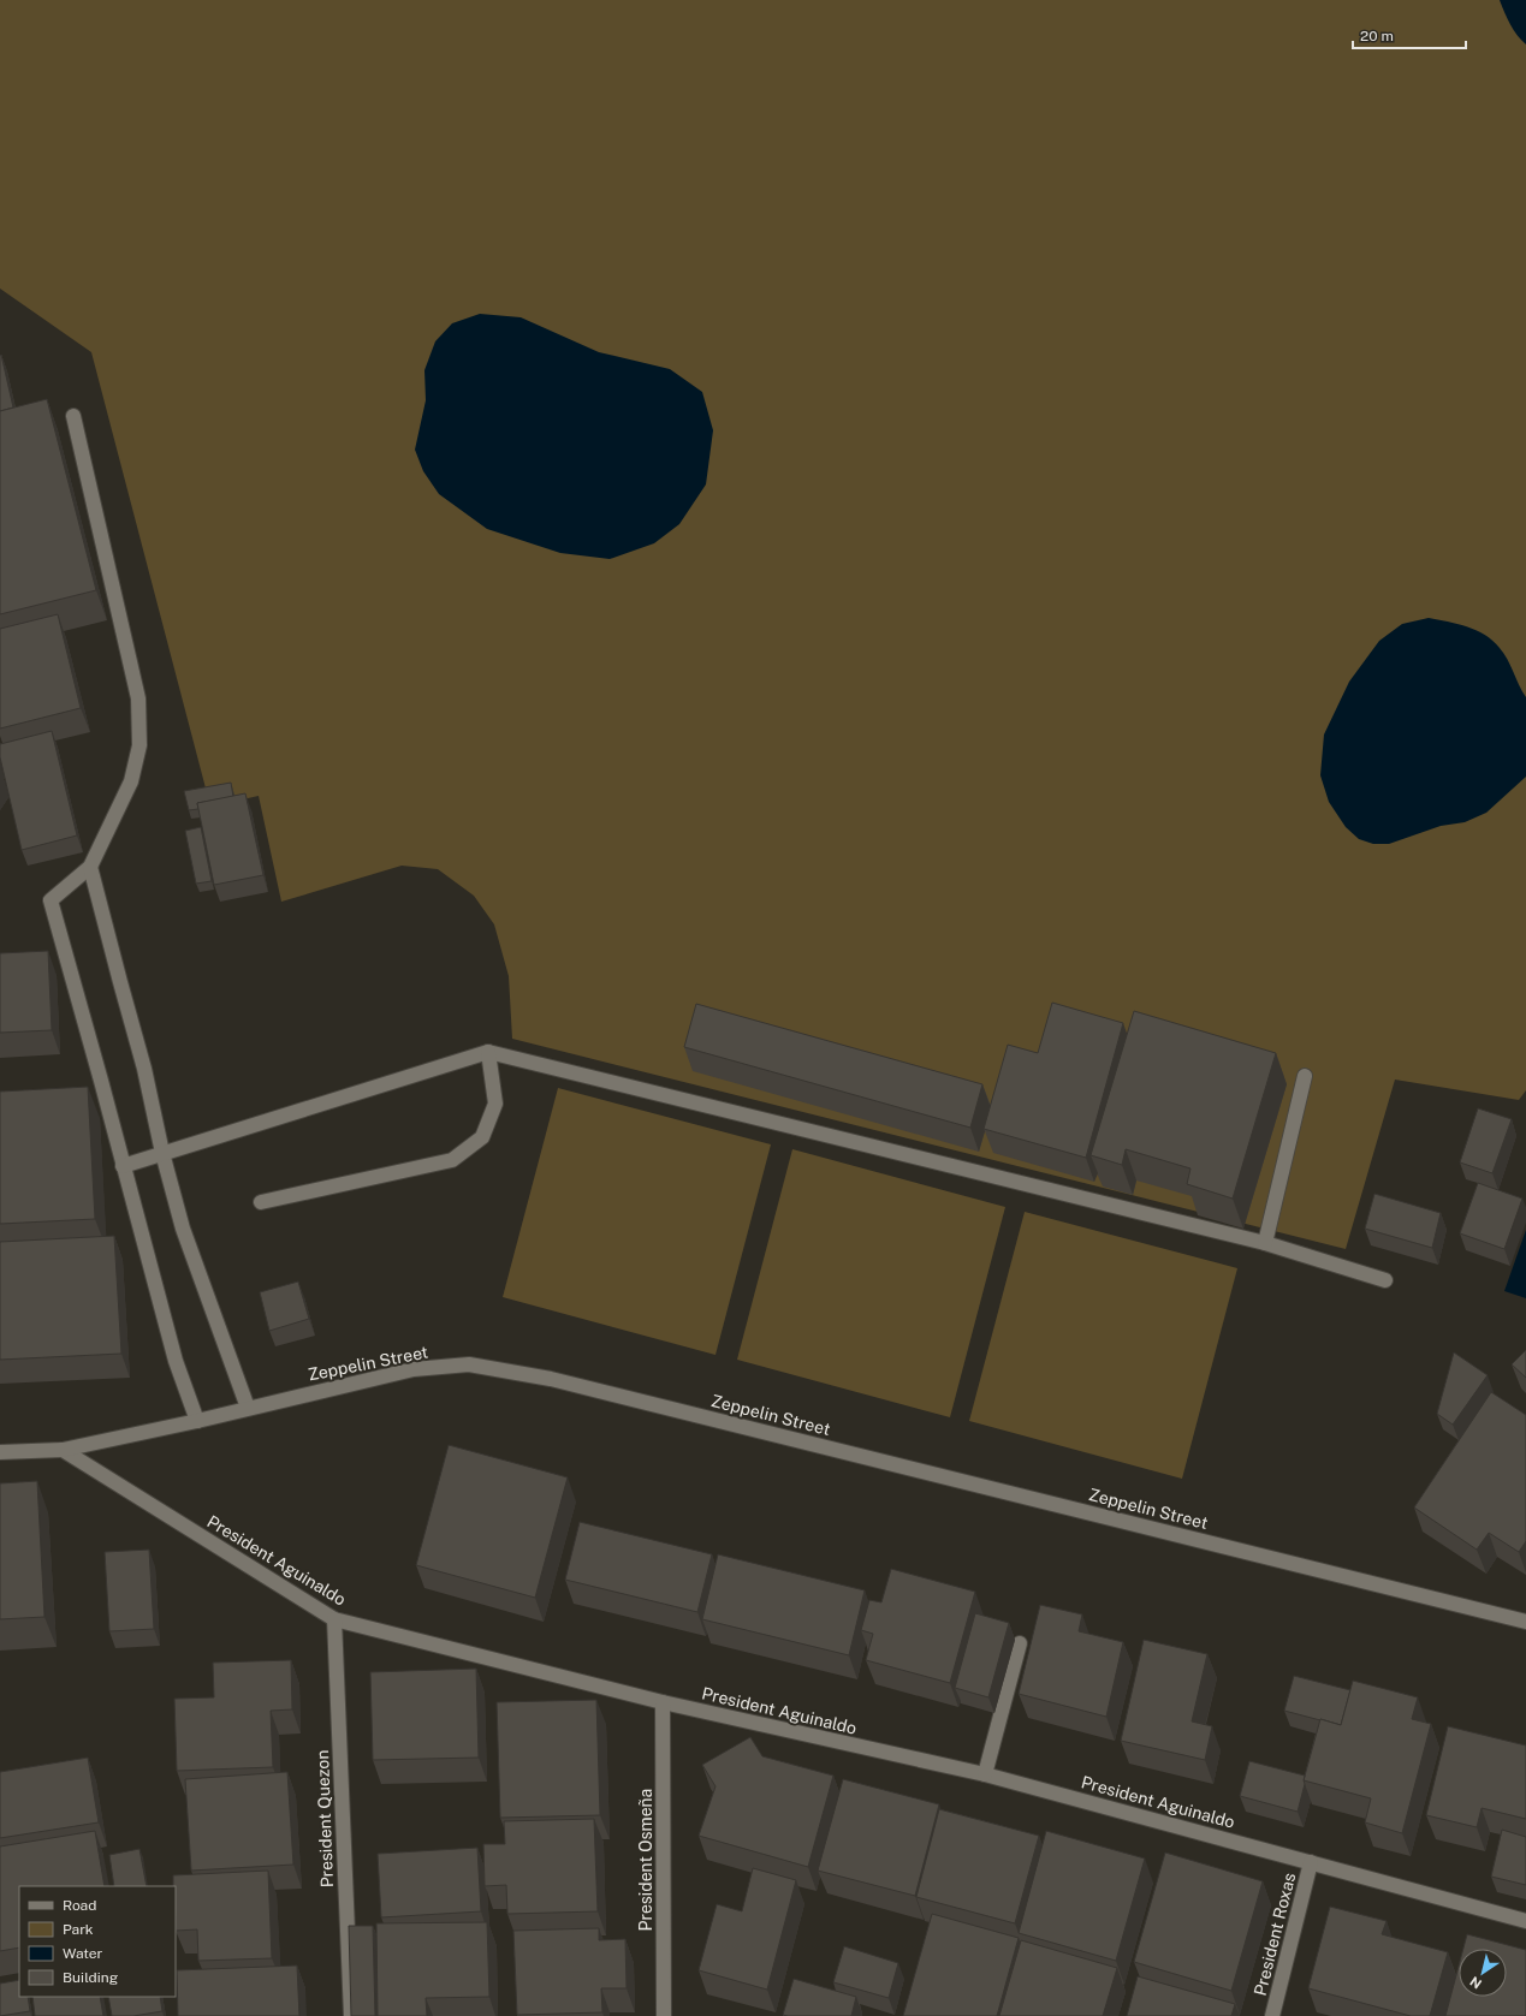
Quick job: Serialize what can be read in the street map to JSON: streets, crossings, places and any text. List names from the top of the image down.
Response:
{
  "streets": {
    "street": [
      "Zeppelin Street",
      "President Aguinaldo",
      "President Quezon",
      "President Osmeña",
      "President Roxas"
    ]
  },
  "crossings": [
    ["Zeppelin Street", "President Aguinaldo"],
    ["President Aguinaldo", "President Quezon"],
    ["President Aguinaldo", "President Osmeña"],
    ["President Aguinaldo", "President Roxas"]
  ],
  "legend": [
    "Road",
    "Park",
    "Water",
    "Building"
  ],
  "scale_bar": "20 m",
  "north": "bottom left"
}
